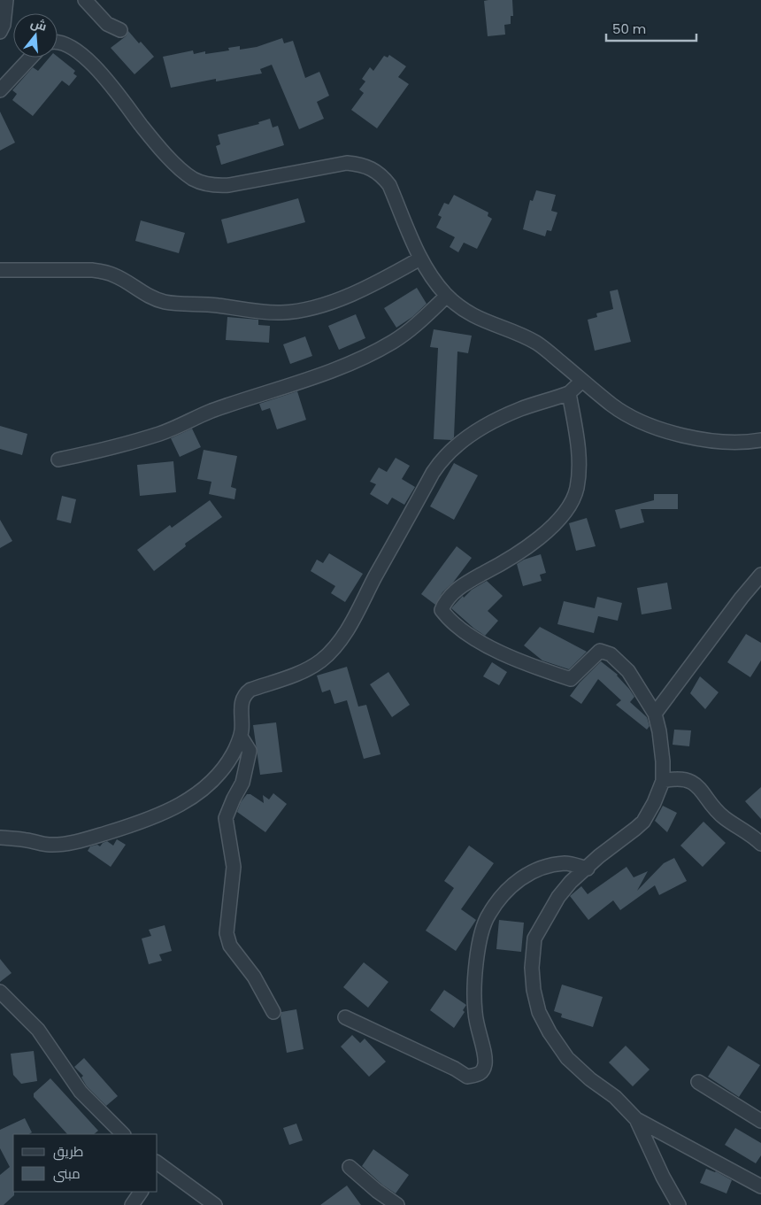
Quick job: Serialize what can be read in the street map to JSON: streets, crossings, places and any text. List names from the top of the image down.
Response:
{
  "legend": ["طريق", "مبنى"],
  "scale_bar": "50 m",
  "north": "top"
}
